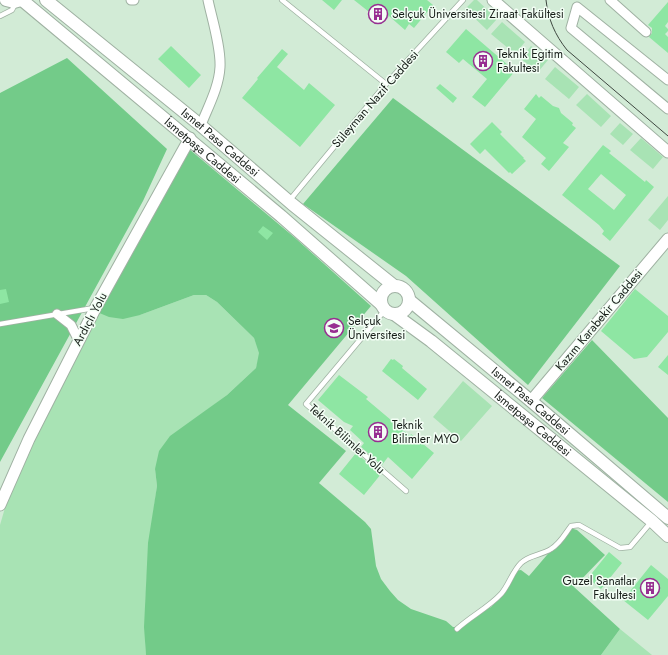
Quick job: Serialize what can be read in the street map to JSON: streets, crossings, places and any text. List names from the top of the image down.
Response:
{
  "streets": {
    "main road": ["Ismet Pasa Caddesi", "İsmetpaşa Caddesi"],
    "street": ["Ardıçlı Yolu", "Kazım Karabekir Caddesi"],
    "lane": ["Süleyman Nazif Caddesi", "Teknik Bilimler Yolu"]
  },
  "crossings": [
    ["Süleyman Nazif Caddesi", "Ismet Pasa Caddesi"],
    ["Ismet Pasa Caddesi", "İsmetpaşa Caddesi"],
    ["Ismet Pasa Caddesi", "Kazım Karabekir Caddesi"],
    ["Ismet Pasa Caddesi", "Teknik Bilimler Yolu"],
    ["İsmetpaşa Caddesi", "Ardıçlı Yolu"],
    ["İsmetpaşa Caddesi", "Teknik Bilimler Yolu"]
  ],
  "places": {
    "building": [
      "Selçuk Üniversitesi Ziraat Fakültesi",
      "Teknik Egitim Fakultesi",
      "Teknik Bilimler MYO",
      "Guzel Sanatlar Fakultesi"
    ],
    "school or university": ["Selçuk Üniversitesi"]
  }
}
